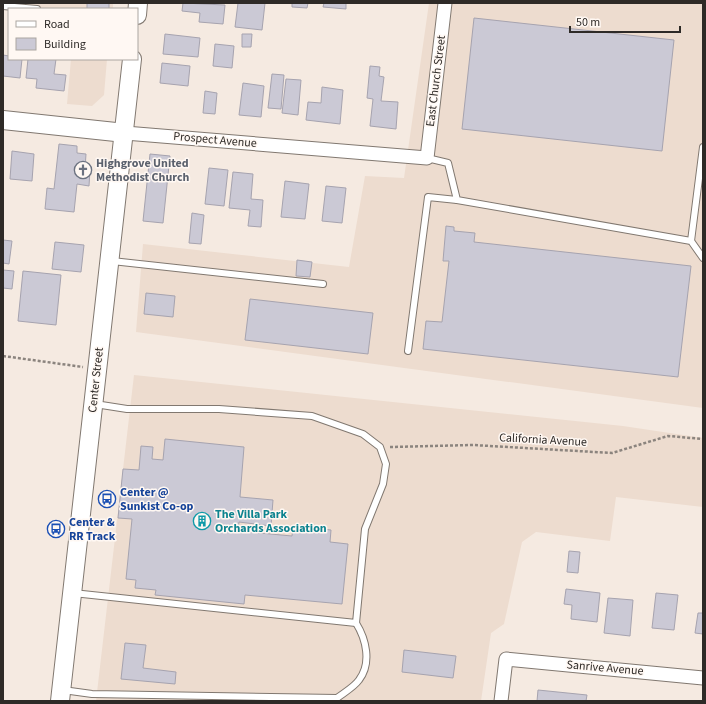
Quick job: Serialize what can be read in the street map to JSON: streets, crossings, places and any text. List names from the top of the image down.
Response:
{
  "streets": {
    "main road": ["Prospect Avenue", "Center Street"],
    "street": ["East Church Street", "Sanrive Avenue"],
    "path": ["California Avenue"]
  },
  "crossings": [
    ["East Church Street", "Prospect Avenue"],
    ["Prospect Avenue", "Center Street"]
  ],
  "places": {
    "church": ["Highgrove United Methodist Church"],
    "bus stop": ["Center @ Sunkist Co-op", "Center & RR Track"],
    "building": ["The Villa Park Orchards Association"]
  },
  "legend": ["Road", "Building"],
  "scale_bar": "50 m"
}
